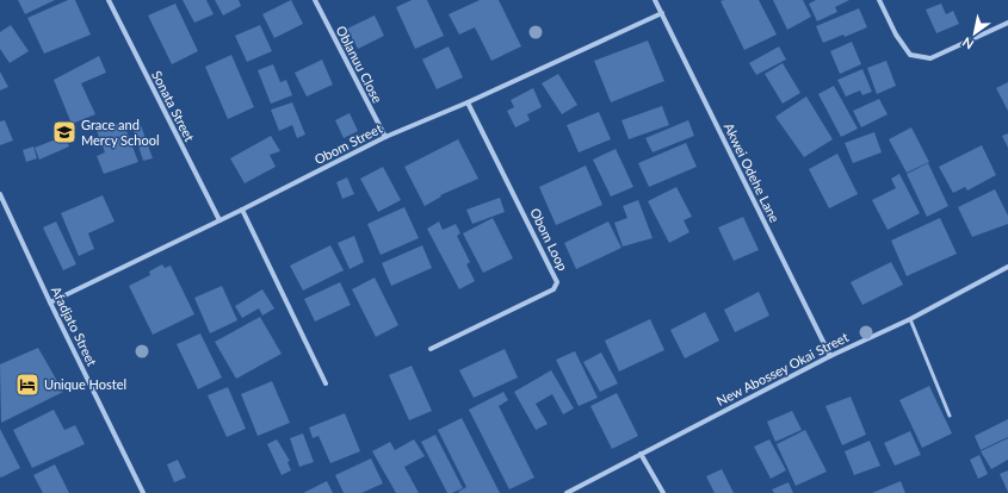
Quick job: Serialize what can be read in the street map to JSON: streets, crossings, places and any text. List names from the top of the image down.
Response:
{
  "streets": {
    "street": [
      "Oblanuu Close",
      "Sonata Street",
      "Obom Street",
      "Akwei Odehe Lane",
      "Obom Loop",
      "Afadjato Street",
      "New Abossey Okai Street"
    ]
  },
  "crossings": [
    ["Oblanuu Close", "Obom Street"],
    ["Sonata Street", "Obom Street"],
    ["Obom Street", "Akwei Odehe Lane"],
    ["Obom Street", "Obom Loop"],
    ["Obom Street", "Afadjato Street"],
    ["Akwei Odehe Lane", "New Abossey Okai Street"]
  ],
  "places": {
    "school or university": ["Grace and Mercy School"],
    "hotel": ["Unique Hostel"]
  },
  "north": "bottom left"
}
